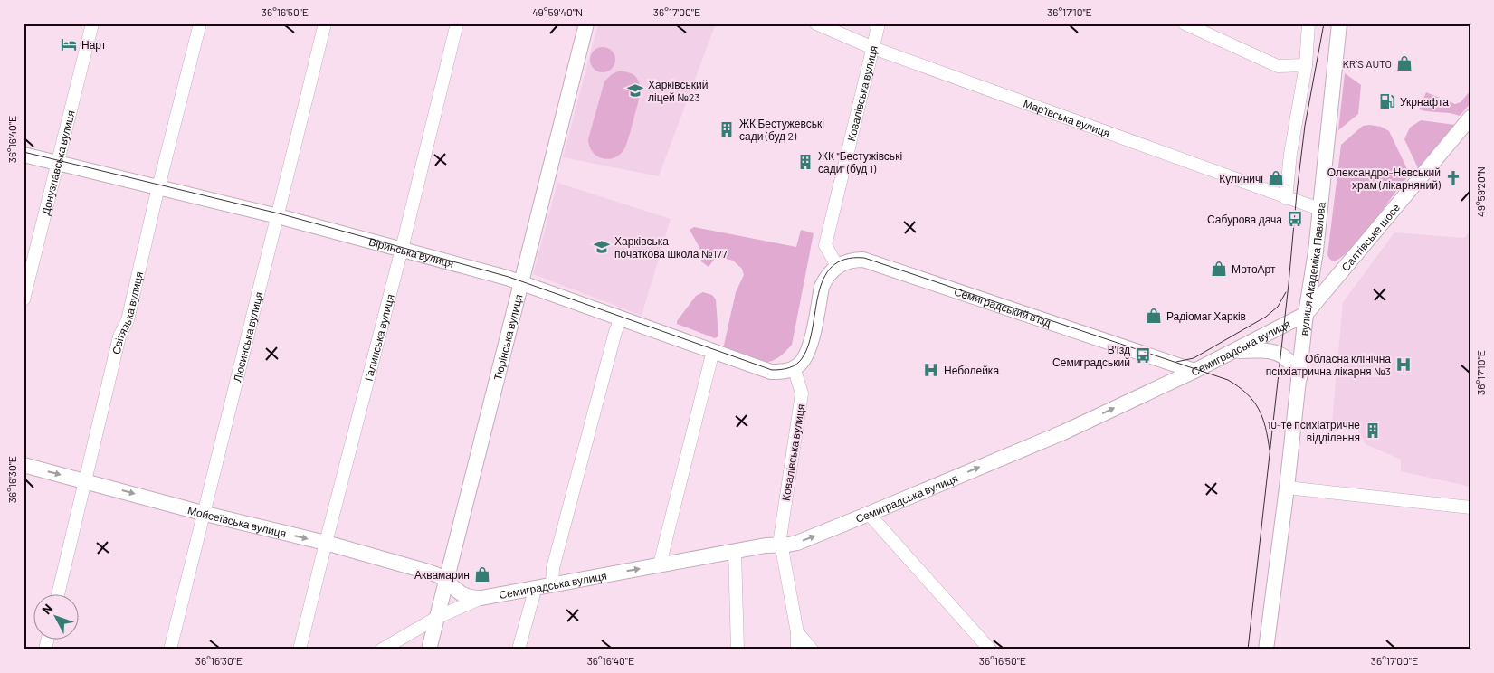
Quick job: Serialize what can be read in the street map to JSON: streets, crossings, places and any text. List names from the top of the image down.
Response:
{
  "streets": {
    "main road": [
      "Салтівське шосе",
      "Віринська вулиця",
      "вулиця Академіка Павлова",
      "Семиградський в’їзд",
      "Тюрінська вулиця",
      "Семиградська вулиця",
      "Мойсеївська вулиця"
    ],
    "street": [
      "Ковалівська вулиця",
      "Мар'ївська вулиця",
      "Донузлавська вулиця",
      "Світязька вулиця",
      "Люсинська вулиця",
      "Галинська вулиця"
    ]
  },
  "crossings": [
    ["Ковалівська вулиця", "Мар'ївська вулиця"],
    ["Ковалівська вулиця", "Віринська вулиця"],
    ["Ковалівська вулиця", "Семиградський в’їзд"],
    ["Ковалівська вулиця", "Семиградська вулиця"],
    ["Мар'ївська вулиця", "вулиця Академіка Павлова"],
    ["Донузлавська вулиця", "Віринська вулиця"],
    ["Салтівське шосе", "вулиця Академіка Павлова"],
    ["Салтівське шосе", "Семиградська вулиця"],
    ["Віринська вулиця", "Світязька вулиця"],
    ["Віринська вулиця", "Люсинська вулиця"],
    ["Віринська вулиця", "Галинська вулиця"],
    ["Віринська вулиця", "Тюрінська вулиця"],
    ["вулиця Академіка Павлова", "Семиградська вулиця"],
    ["Семиградський в’їзд", "Семиградська вулиця"],
    ["Світязька вулиця", "Мойсеївська вулиця"],
    ["Люсинська вулиця", "Мойсеївська вулиця"],
    ["Галинська вулиця", "Мойсеївська вулиця"],
    ["Тюрінська вулиця", "Семиградська вулиця"],
    ["Тюрінська вулиця", "Мойсеївська вулиця"],
    ["Семиградська вулиця", "Мойсеївська вулиця"]
  ],
  "one_way": ["Семиградська вулиця", "Мойсеївська вулиця"],
  "places": {
    "hotel": ["Нарт"],
    "shop": [
      "KR’S AUTO",
      "Кулиничі",
      "МотоАрт",
      "Радіомаг Харків",
      "Аквамарин"
    ],
    "school or university": ["Харківський ліцей №23", "Харківська початкова школа №177"],
    "fuel station": ["Укрнафта"],
    "building": ["ЖК Бестужевські сади (буд 2)", "ЖК \"Бестужівські сади\" (буд 1)", "10-те психіатричне відділення"],
    "church": ["Олександро-Невський храм (лікарняний)"],
    "bus stop": ["Сабурова дача", "В'їзд Семиградський"],
    "hospital": ["Обласна клінічна психіатрична лікарня №3", "Неболейка"]
  },
  "north": "top left",
  "coordinates": [
    "36°16'50\"E",
    "49°59'40\"N",
    "36°17'00\"E",
    "36°17'10\"E",
    "36°16'40\"E",
    "49°59'20\"N",
    "36°16'30\"E"
  ]
}
